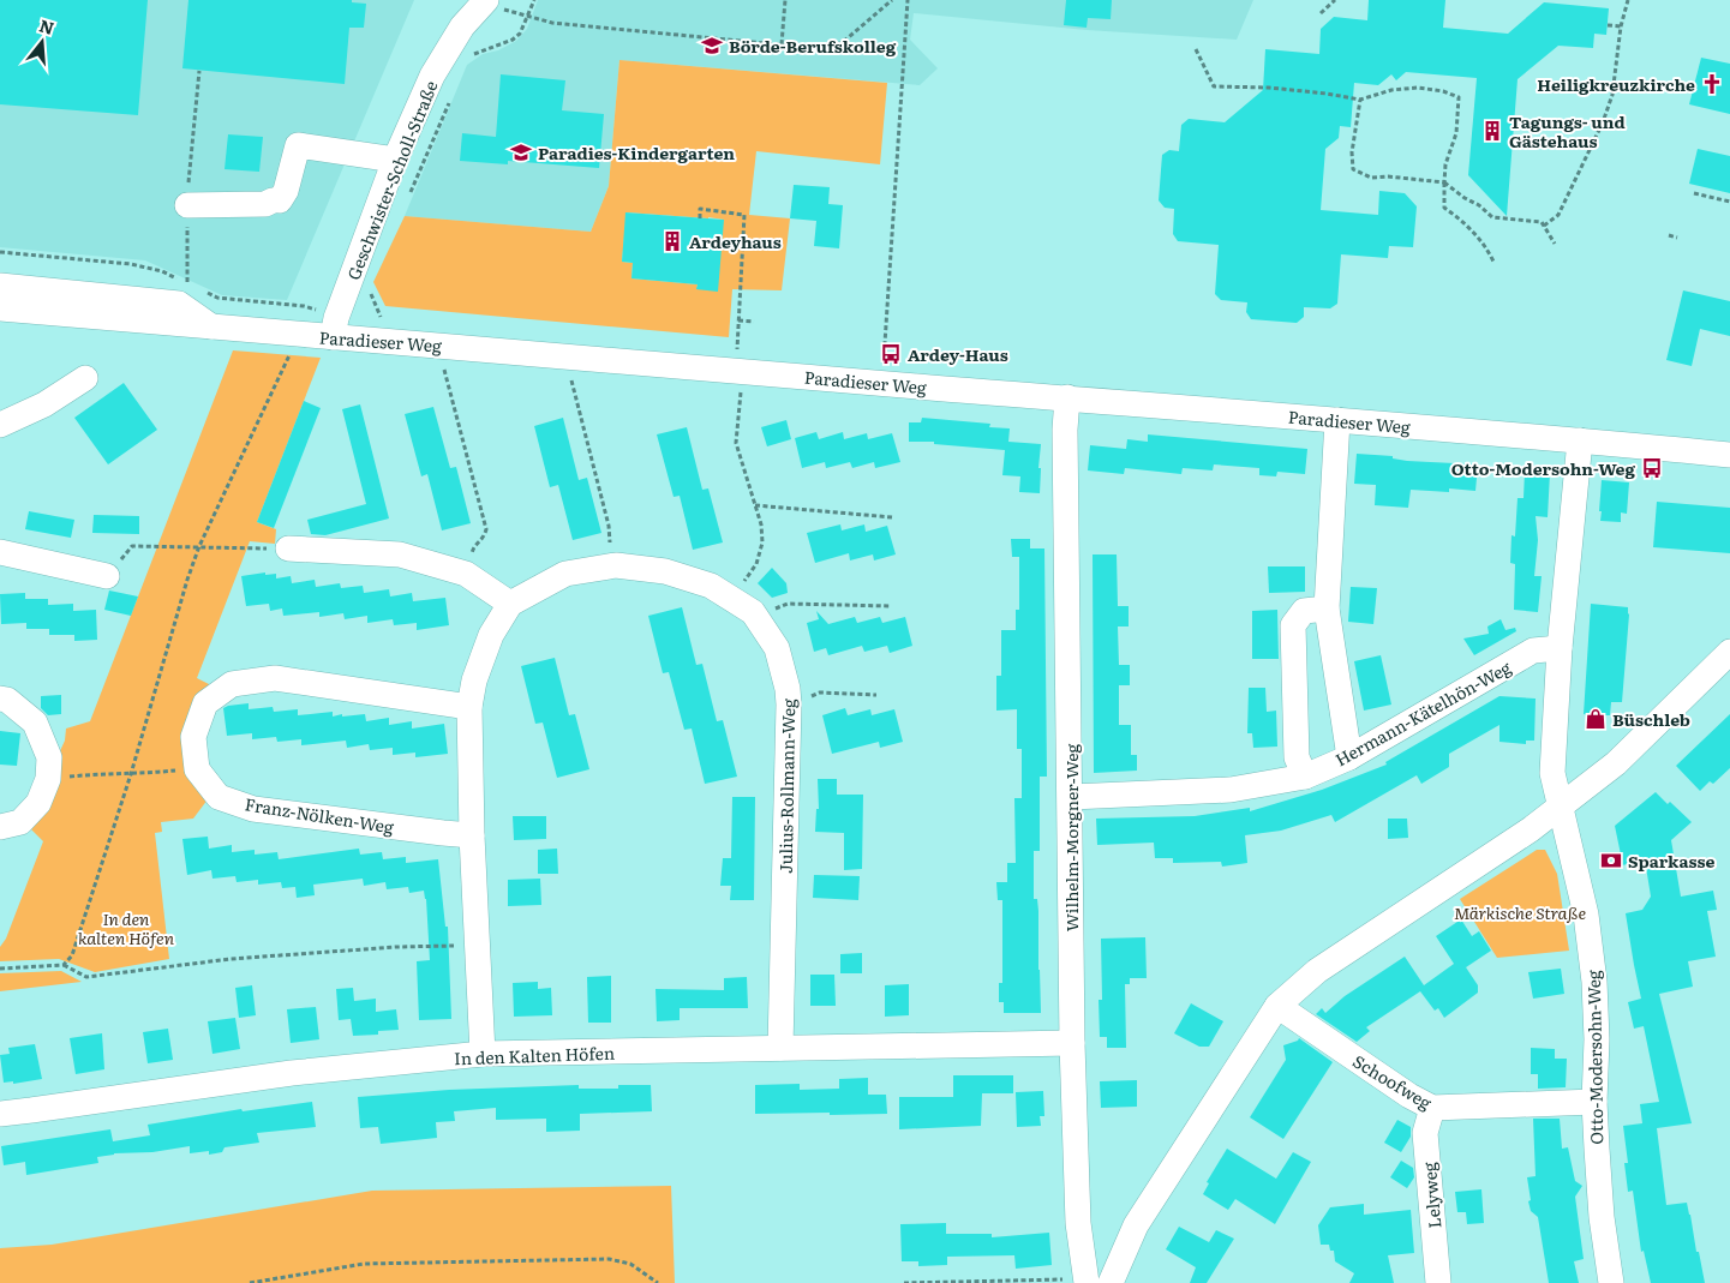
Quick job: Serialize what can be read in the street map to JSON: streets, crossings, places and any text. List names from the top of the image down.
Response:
{
  "streets": {
    "street": [
      "Geschwister-Scholl-Straße",
      "Paradieser Weg",
      "Hermann-Kätelhön-Weg",
      "Julius-Rollmann-Weg",
      "Franz-Nölken-Weg",
      "Wilhelm-Morgner-Weg",
      "In den Kalten Höfen",
      "Otto-Modersohn-Weg",
      "Schoofweg",
      "Lelyweg"
    ]
  },
  "crossings": [
    ["Geschwister-Scholl-Straße", "Paradieser Weg"],
    ["Paradieser Weg", "Wilhelm-Morgner-Weg"],
    ["Paradieser Weg", "Otto-Modersohn-Weg"],
    ["Hermann-Kätelhön-Weg", "Wilhelm-Morgner-Weg"],
    ["Hermann-Kätelhön-Weg", "Otto-Modersohn-Weg"],
    ["Julius-Rollmann-Weg", "Franz-Nölken-Weg"],
    ["Julius-Rollmann-Weg", "In den Kalten Höfen"],
    ["Wilhelm-Morgner-Weg", "In den Kalten Höfen"],
    ["Otto-Modersohn-Weg", "Schoofweg"],
    ["Schoofweg", "Lelyweg"]
  ],
  "parks": ["Märkische Straße", "In den kalten Höfen"],
  "places": {
    "school or university": ["Börde-Berufskolleg", "Paradies-Kindergarten"],
    "church": ["Heiligkreuzkirche"],
    "building": ["Tagungs- und Gästehaus", "Ardeyhaus"],
    "bus stop": ["Ardey-Haus", "Otto-Modersohn-Weg"],
    "shop": ["Büschleb"],
    "bank": ["Sparkasse"]
  },
  "north": "top"
}
